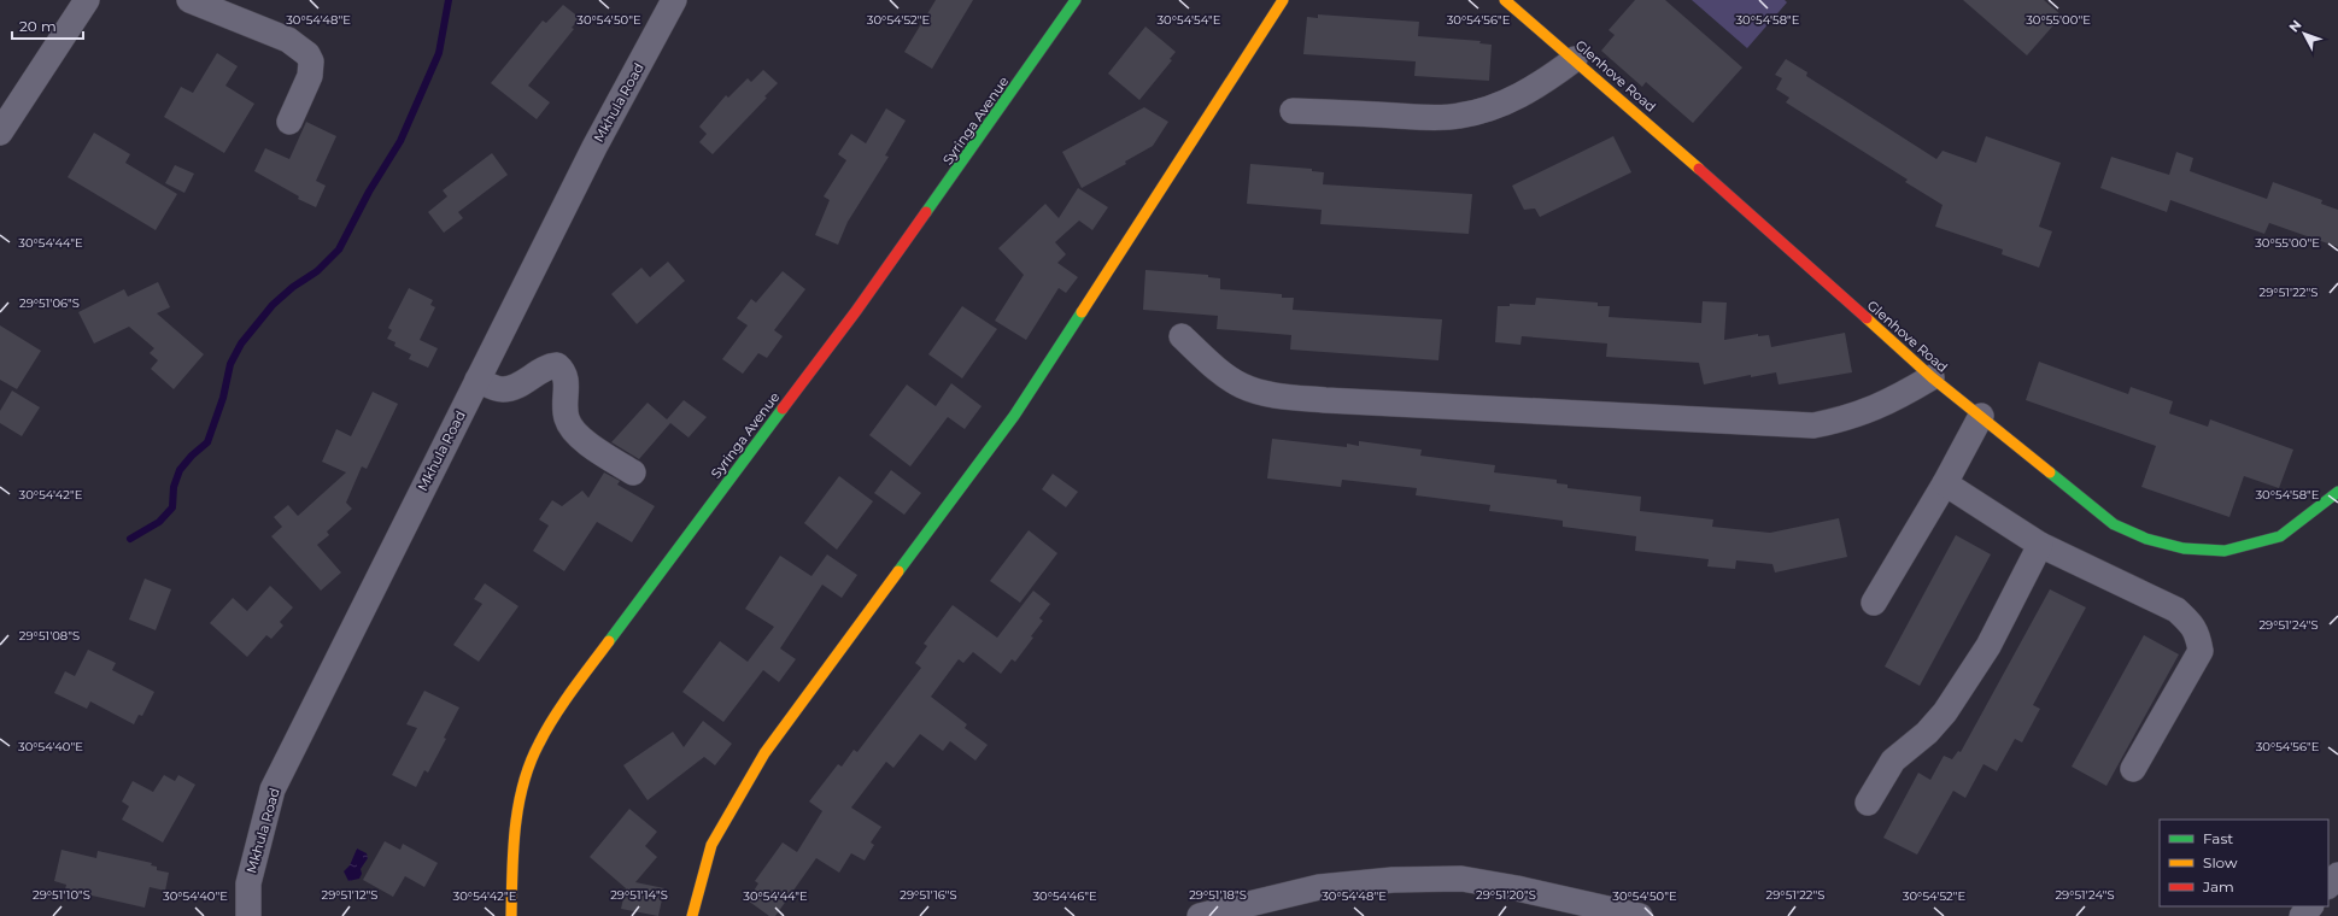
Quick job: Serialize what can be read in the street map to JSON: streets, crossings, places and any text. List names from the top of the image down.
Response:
{
  "streets": {
    "street": ["Glenhove Road", "Mkhula Road", "Syringa Avenue"]
  },
  "legend": ["Fast", "Slow", "Jam"],
  "scale_bar": "20 m",
  "north": "top left",
  "coordinates": [
    "30°55'00\"E",
    "30°54'48\"E",
    "30°54'50\"E",
    "30°54'52\"E",
    "30°54'54\"E",
    "30°54'56\"E",
    "30°54'58\"E",
    "30°54'44\"E",
    "29°51'22\"S",
    "29°51'06\"S",
    "30°54'42\"E",
    "29°51'24\"S",
    "29°51'08\"S",
    "30°54'40\"E",
    "29°51'10\"S",
    "29°51'12\"S",
    "29°51'14\"S",
    "29°51'16\"S",
    "29°51'18\"S",
    "29°51'20\"S",
    "30°54'46\"E"
  ]
}
